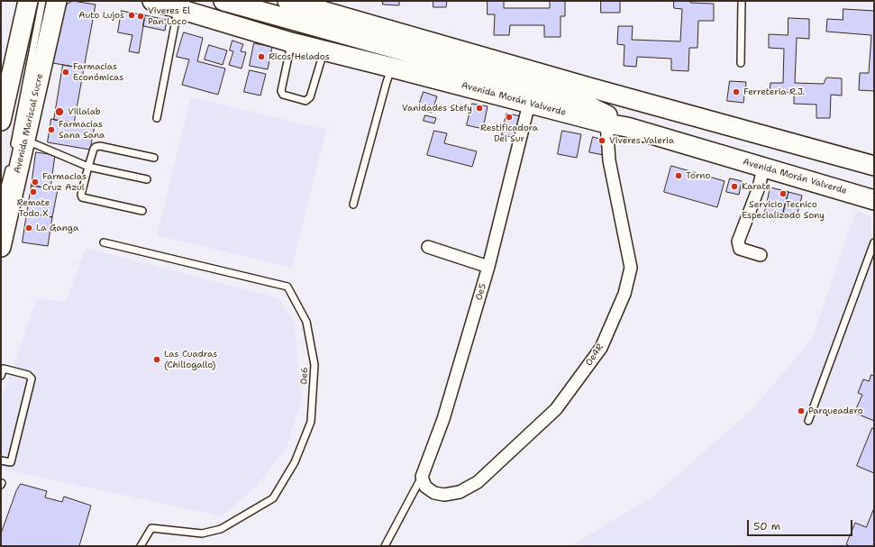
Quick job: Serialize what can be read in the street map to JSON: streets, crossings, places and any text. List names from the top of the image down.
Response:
{
  "streets": {
    "main road": ["Avenida Morán Valverde", "Avenida Mariscal Sucre"],
    "street": ["Oe5", "Oe4R"],
    "lane": ["Oe6"]
  },
  "crossings": [
    ["Avenida Morán Valverde", "Oe5"],
    ["Avenida Morán Valverde", "Oe4R"],
    ["Oe5", "Oe4R"]
  ],
  "places": [
    "Auto Lujos",
    "Viveres El Pan Loco",
    "Ricos Helados",
    "Farmacias Económicas",
    "Ferreteria R.J.",
    "Vanidades Stefy",
    "Villalab",
    "Restificadora Del Sur",
    "Farmacias Sana Sana",
    "Viveres Valeria",
    "Torno",
    "Farmacias Cruz Azul",
    "Karate",
    "Remate Todo X",
    "Servicio Tecnico Especializado Sony",
    "La Ganga",
    "Las Cuadras (Chillogallo)",
    "Parqueadero"
  ],
  "scale_bar": "50 m"
}
